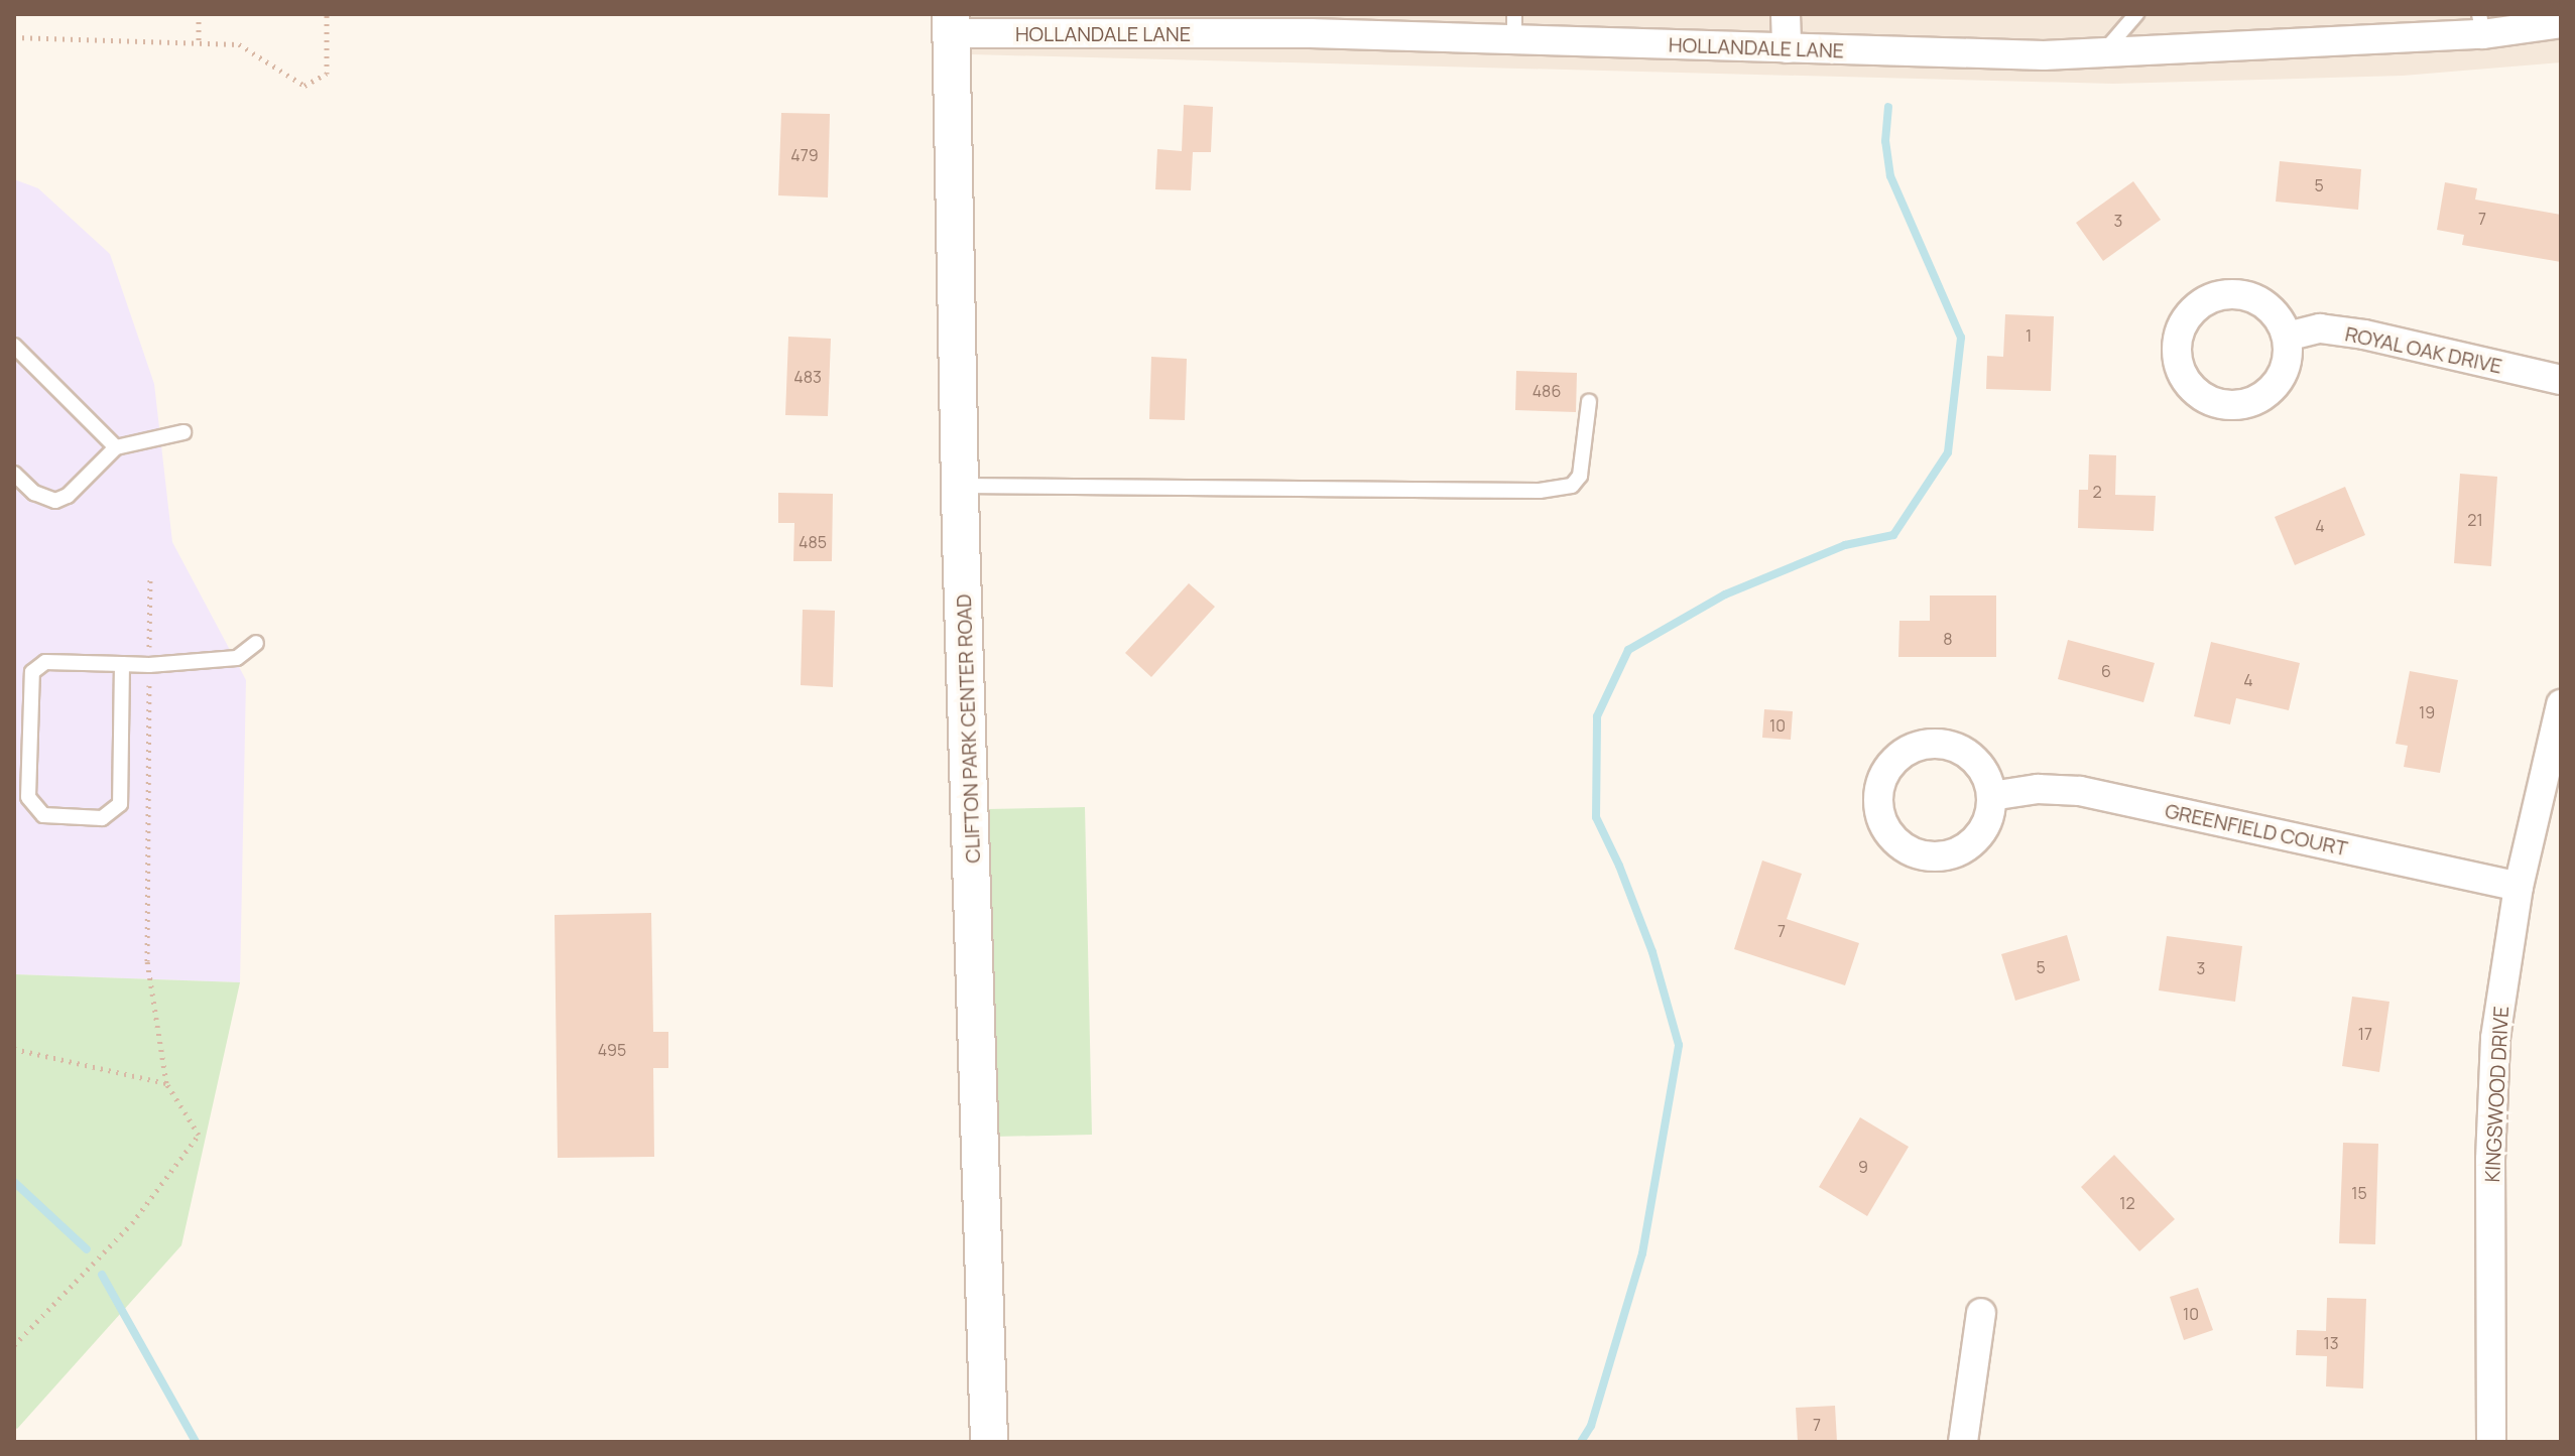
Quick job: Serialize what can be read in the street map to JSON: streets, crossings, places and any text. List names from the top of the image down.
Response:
{
  "streets": {
    "street": [
      "HOLLANDALE LANE",
      "ROYAL OAK DRIVE",
      "CLIFTON PARK CENTER ROAD",
      "GREENFIELD COURT",
      "KINGSWOOD DRIVE"
    ]
  },
  "crossings": [
    ["HOLLANDALE LANE", "CLIFTON PARK CENTER ROAD"],
    ["GREENFIELD COURT", "KINGSWOOD DRIVE"]
  ],
  "house_numbers": [
    "479",
    "5",
    "7",
    "3",
    "1",
    "483",
    "486",
    "2",
    "21",
    "4",
    "485",
    "8",
    "6",
    "4",
    "19",
    "10",
    "7",
    "5",
    "3",
    "17",
    "495",
    "9",
    "15",
    "12",
    "10",
    "13",
    "7"
  ]
}
